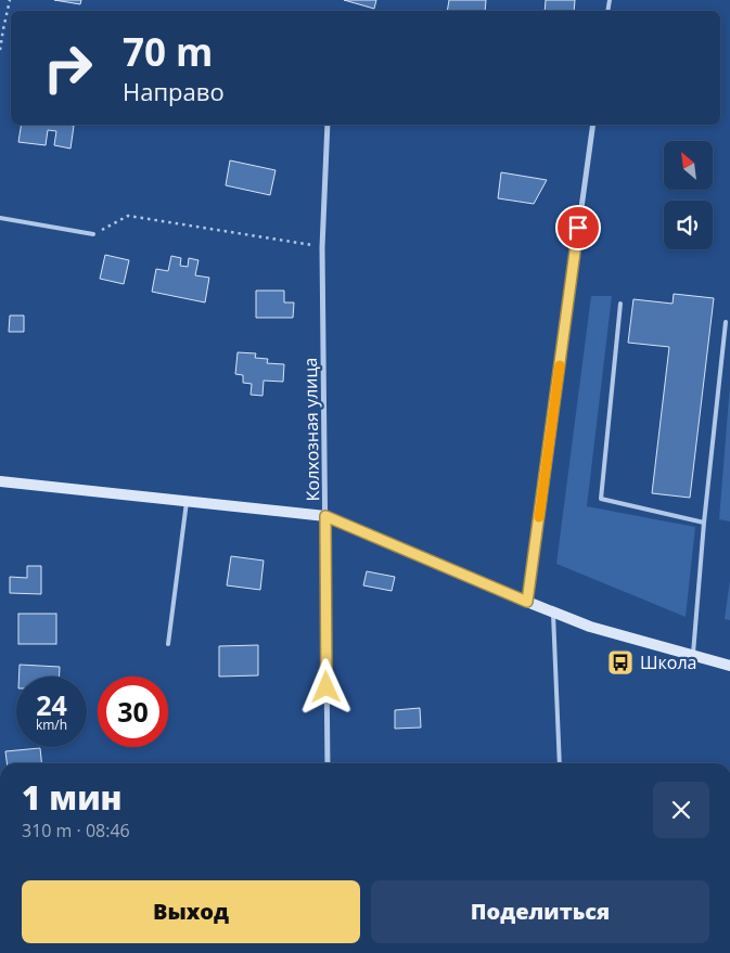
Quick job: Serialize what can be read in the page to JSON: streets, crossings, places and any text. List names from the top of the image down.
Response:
{
  "streets": {
    "street": ["Колхозная улица"]
  },
  "places": {
    "bus stop": ["Школа"]
  },
  "north": "top left",
  "page": {
    "turn": ["70 m", "Направо"],
    "speed": "24 km/h",
    "limit": "30",
    "heading": ["1 мин", "310 m · 08:46"],
    "buttons": ["Выход", "Поделиться"]
  }
}
